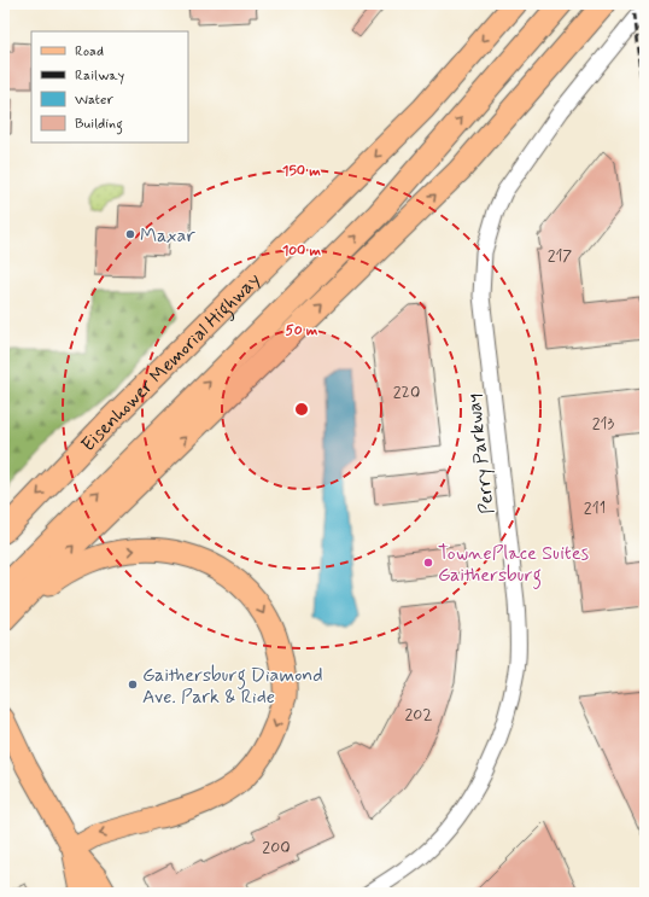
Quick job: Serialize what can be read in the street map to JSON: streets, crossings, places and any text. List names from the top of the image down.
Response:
{
  "streets": {
    "highway": ["Eisenhower Memorial Highway"],
    "street": ["Perry Parkway"]
  },
  "places": ["Maxar", "TownePlace Suites Gaithersburg", "Gaithersburg Diamond Ave. Park & Ride"],
  "house_numbers": [
    "217",
    "220",
    "213",
    "211",
    "202",
    "200"
  ],
  "legend": [
    "Road",
    "Railway",
    "Water",
    "Building"
  ],
  "rings": ["150 m", "100 m", "50 m"]
}
